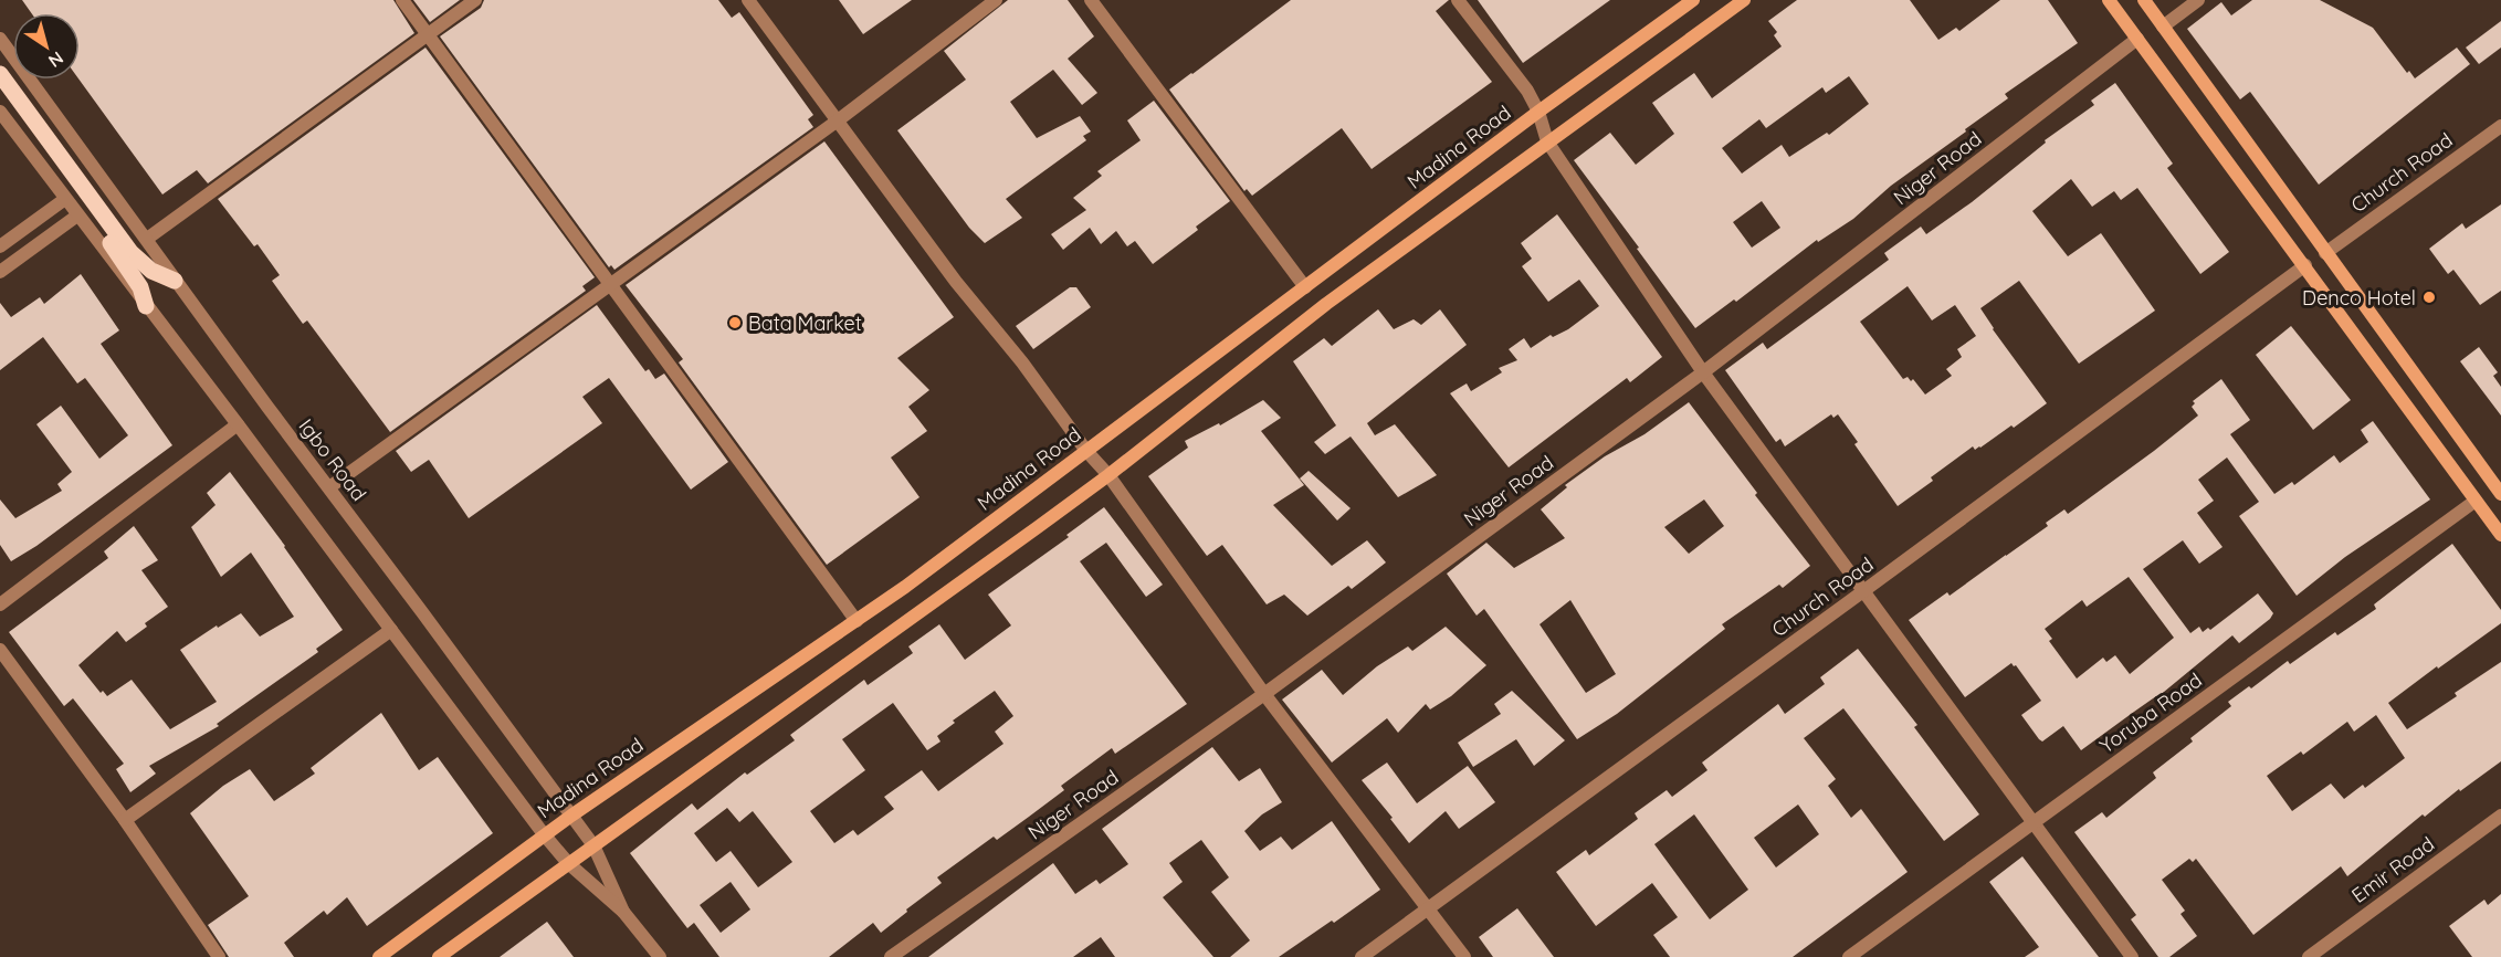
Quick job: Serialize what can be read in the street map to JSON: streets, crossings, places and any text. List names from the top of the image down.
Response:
{
  "streets": {
    "main road": ["Madina Road"],
    "street": [
      "Niger Road",
      "Church Road",
      "Igbo Road",
      "Yoruba Road",
      "Emir Road"
    ]
  },
  "crossings": [
    ["Madina Road", "Igbo Road"]
  ],
  "places": ["Denco Hotel", "Bata Market"],
  "north": "bottom right"
}
